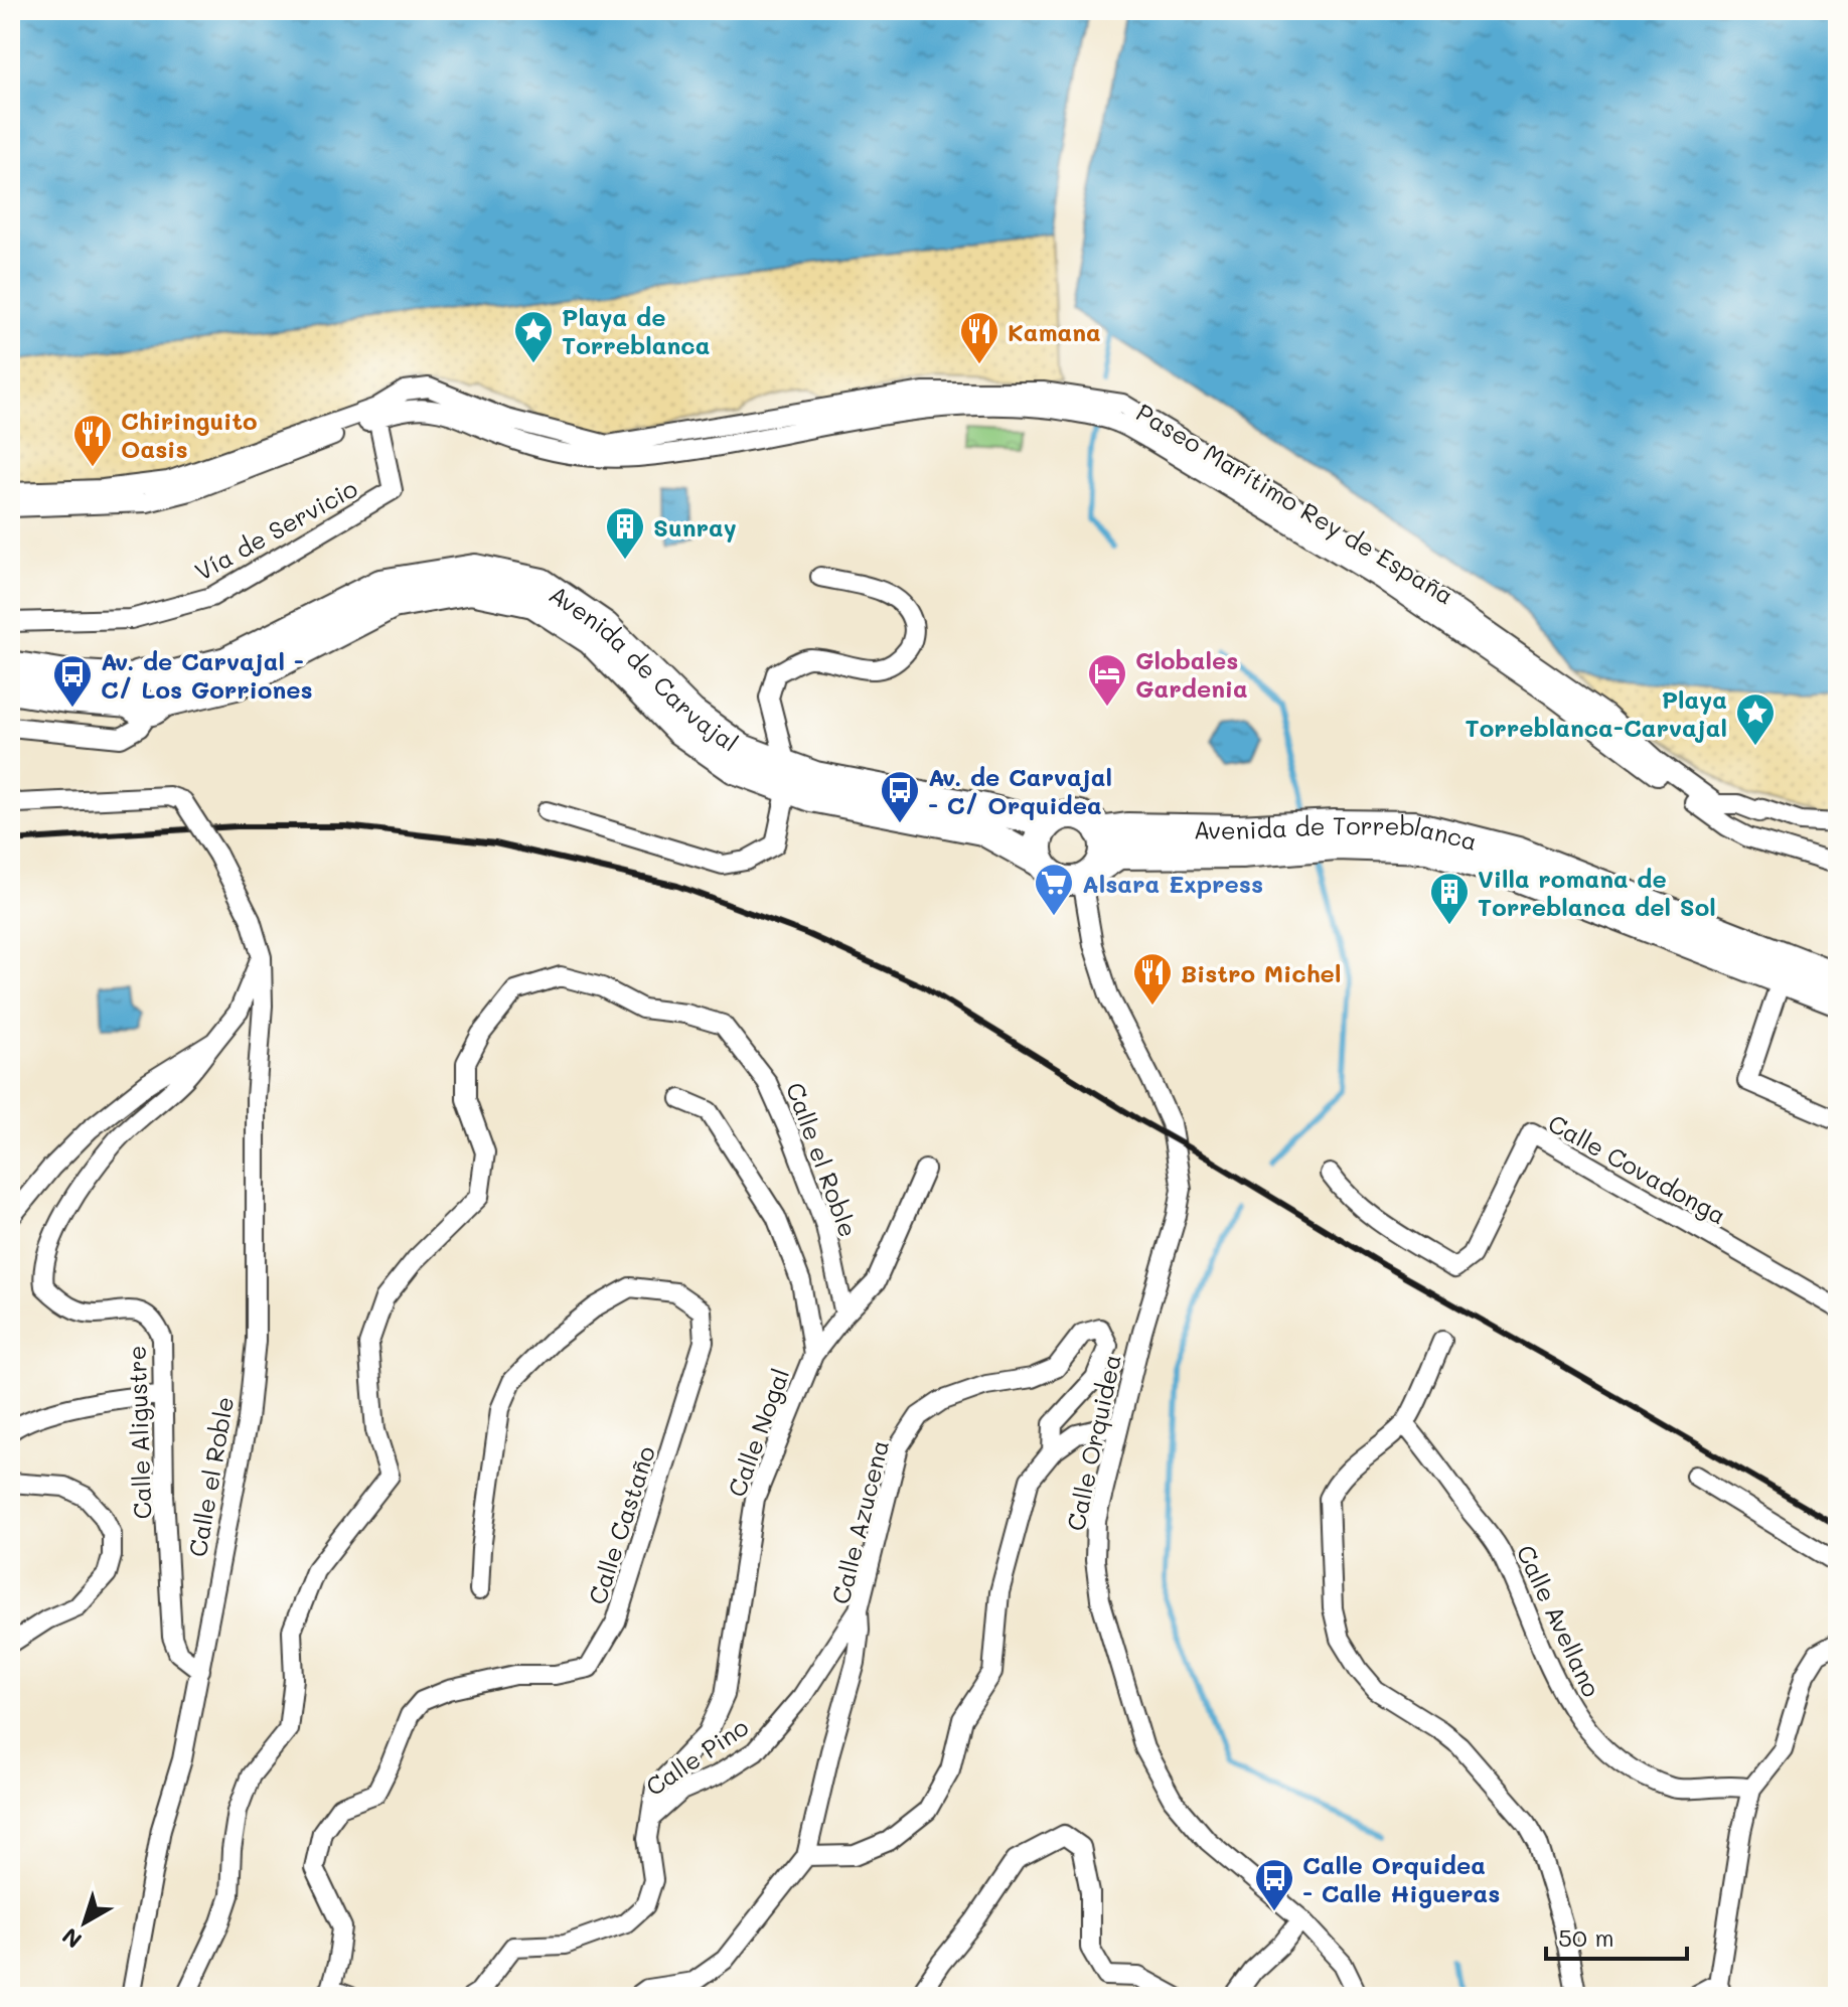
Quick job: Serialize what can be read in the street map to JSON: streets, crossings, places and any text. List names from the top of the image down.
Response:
{
  "streets": {
    "main road": ["Avenida de Carvajal", "Avenida de Torreblanca"],
    "street": [
      "Paseo Marítimo Rey de España",
      "Vía de Servicio",
      "Calle el Roble",
      "Calle Covadonga",
      "Calle Aligustre",
      "Calle Nogal",
      "Calle Orquidea",
      "Calle Azucena",
      "Calle Castaño",
      "Calle Avellano",
      "Calle Pino"
    ]
  },
  "crossings": [
    ["Paseo Marítimo Rey de España", "Vía de Servicio"],
    ["Avenida de Carvajal", "Avenida de Torreblanca"],
    ["Avenida de Carvajal", "Calle Orquidea"],
    ["Avenida de Torreblanca", "Calle Orquidea"],
    ["Calle el Roble", "Calle Aligustre"],
    ["Calle el Roble", "Calle Nogal"],
    ["Calle Nogal", "Calle Pino"],
    ["Calle Azucena", "Calle Pino"]
  ],
  "places": {
    "place": ["Playa de Torreblanca", "Playa Torreblanca-Carvajal"],
    "restaurant": ["Kamana", "Chiringuito Oasis", "Bistro Michel"],
    "building": ["Sunray", "Villa romana de Torreblanca del Sol"],
    "hotel": ["Globales Gardenia"],
    "bus stop": ["Av. de Carvajal - C/ Los Gorriones", "Av. de Carvajal - C/ Orquidea", "Calle Orquidea - Calle Higueras"],
    "supermarket": ["Alsara Express"]
  },
  "scale_bar": "50 m",
  "north": "bottom left"
}
